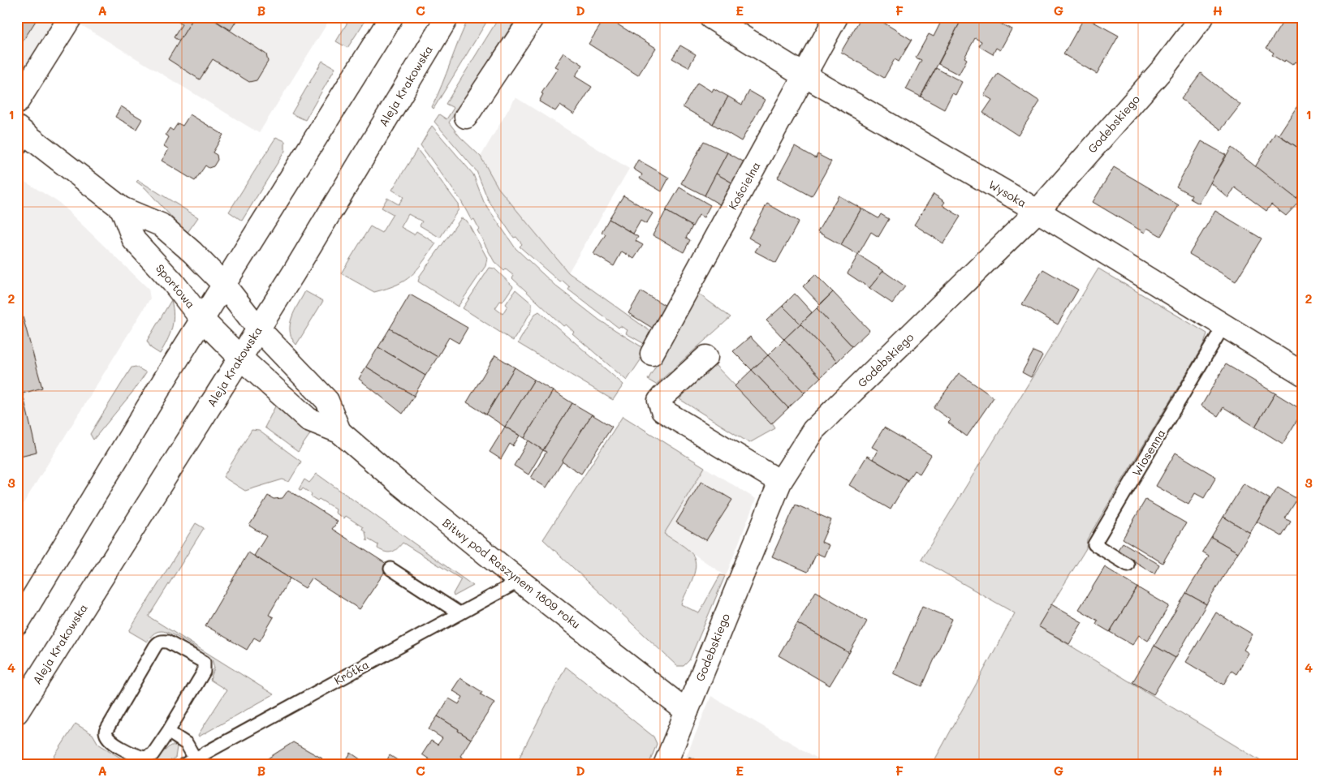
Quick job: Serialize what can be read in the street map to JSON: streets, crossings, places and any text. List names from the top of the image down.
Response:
{
  "streets": {
    "street": [
      "Aleja Krakowska",
      "Godebskiego",
      "Kościelna",
      "Wysoka",
      "Sportowa",
      "Bitwy pod Raszynem 1809 roku"
    ],
    "lane": ["Wiosenna", "Krótka"]
  },
  "crossings": [
    ["Aleja Krakowska", "Sportowa"],
    ["Aleja Krakowska", "Bitwy pod Raszynem 1809 roku"],
    ["Godebskiego", "Wysoka"],
    ["Godebskiego", "Bitwy pod Raszynem 1809 roku"],
    ["Kościelna", "Wysoka"],
    ["Wysoka", "Wiosenna"],
    ["Sportowa", "Bitwy pod Raszynem 1809 roku"],
    ["Bitwy pod Raszynem 1809 roku", "Krótka"]
  ],
  "grid": {
    "columns": [
      "A",
      "B",
      "C",
      "D",
      "E",
      "F",
      "G",
      "H"
    ],
    "rows": [
      "1",
      "2",
      "3",
      "4"
    ]
  }
}
